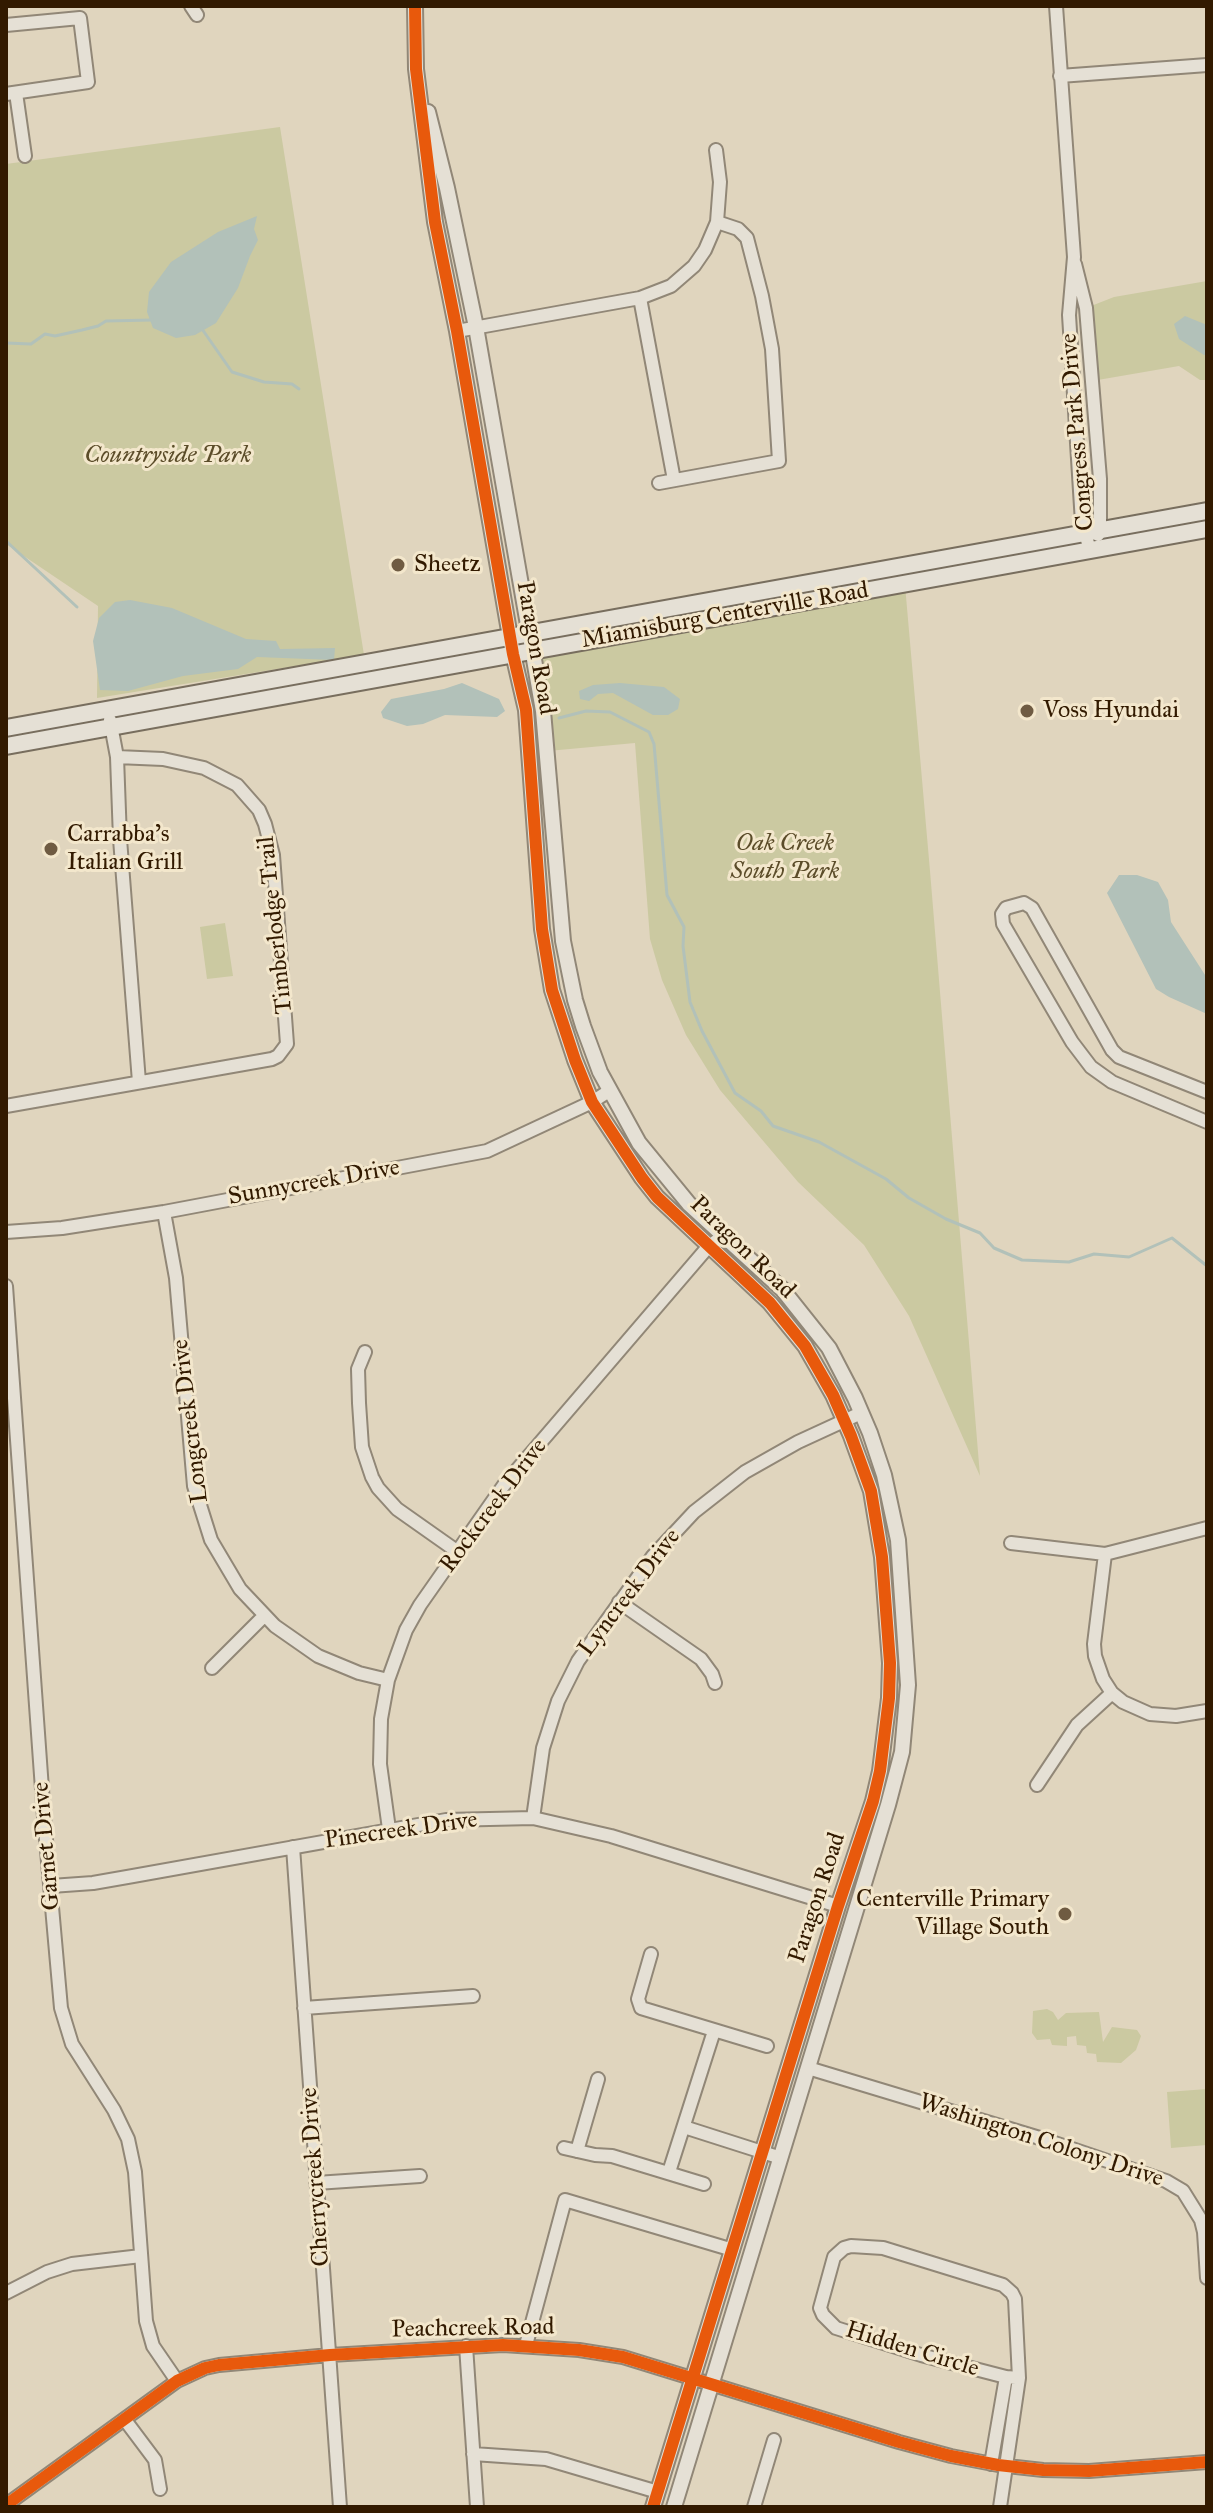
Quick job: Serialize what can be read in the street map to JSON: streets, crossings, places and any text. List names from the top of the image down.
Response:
{
  "streets": {
    "main road": ["Miamisburg Centerville Road"],
    "street": [
      "Congress Park Drive",
      "Paragon Road",
      "Timberlodge Trail",
      "Sunnycreek Drive",
      "Longcreek Drive",
      "Rockcreek Drive",
      "Lyncreek Drive",
      "Pinecreek Drive",
      "Garnet Drive",
      "Washington Colony Drive",
      "Cherrycreek Drive",
      "Peachcreek Road",
      "Hidden Circle"
    ]
  },
  "crossings": [
    ["Congress Park Drive", "Miamisburg Centerville Road"],
    ["Miamisburg Centerville Road", "Paragon Road"],
    ["Paragon Road", "Sunnycreek Drive"],
    ["Paragon Road", "Rockcreek Drive"],
    ["Paragon Road", "Lyncreek Drive"],
    ["Paragon Road", "Pinecreek Drive"],
    ["Paragon Road", "Washington Colony Drive"],
    ["Paragon Road", "Peachcreek Road"],
    ["Sunnycreek Drive", "Longcreek Drive"],
    ["Longcreek Drive", "Rockcreek Drive"],
    ["Rockcreek Drive", "Pinecreek Drive"],
    ["Lyncreek Drive", "Pinecreek Drive"],
    ["Pinecreek Drive", "Garnet Drive"],
    ["Pinecreek Drive", "Cherrycreek Drive"],
    ["Garnet Drive", "Peachcreek Road"],
    ["Cherrycreek Drive", "Peachcreek Road"],
    ["Peachcreek Road", "Hidden Circle"]
  ],
  "parks": ["Countryside Park", "Oak Creek South Park"],
  "places": [
    "Sheetz",
    "Voss Hyundai",
    "Carrabba's Italian Grill",
    "Centerville Primary Village South"
  ]
}
